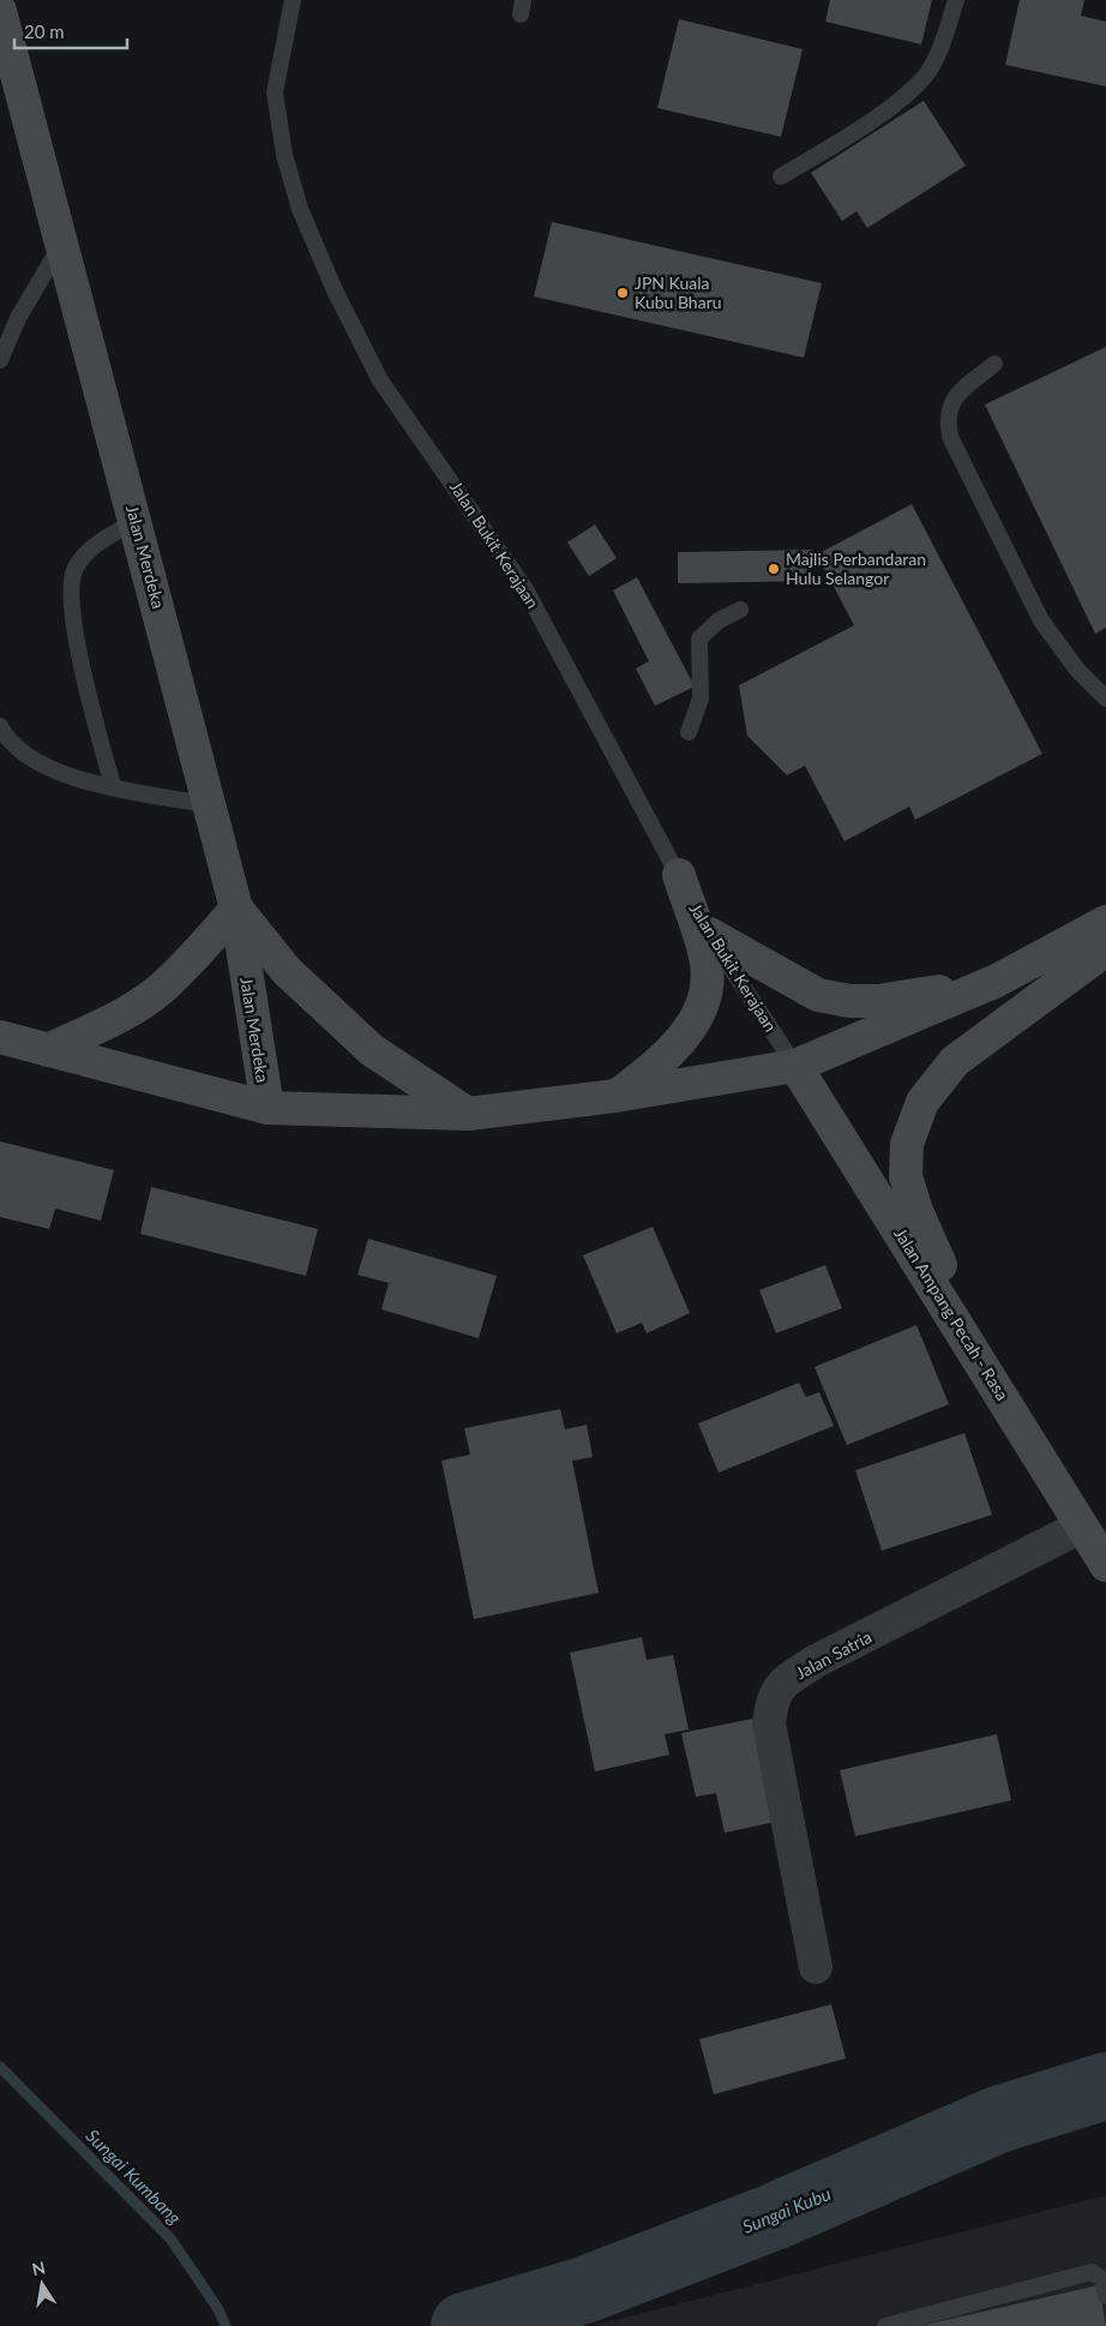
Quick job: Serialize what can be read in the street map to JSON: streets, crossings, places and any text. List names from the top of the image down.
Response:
{
  "streets": {
    "main road": ["Jalan Merdeka", "Jalan Ampang Pecah - Rasa"],
    "street": ["Jalan Satria"],
    "lane": ["Jalan Bukit Kerajaan"]
  },
  "crossings": [
    ["Jalan Bukit Kerajaan", "Jalan Ampang Pecah - Rasa"],
    ["Jalan Ampang Pecah - Rasa", "Jalan Satria"]
  ],
  "water": ["Sungai Kumbang", "Sungai Kubu"],
  "places": ["JPN Kuala Kubu Bharu", "Majlis Perbandaran Hulu Selangor"],
  "scale_bar": "20 m",
  "north": "top"
}
